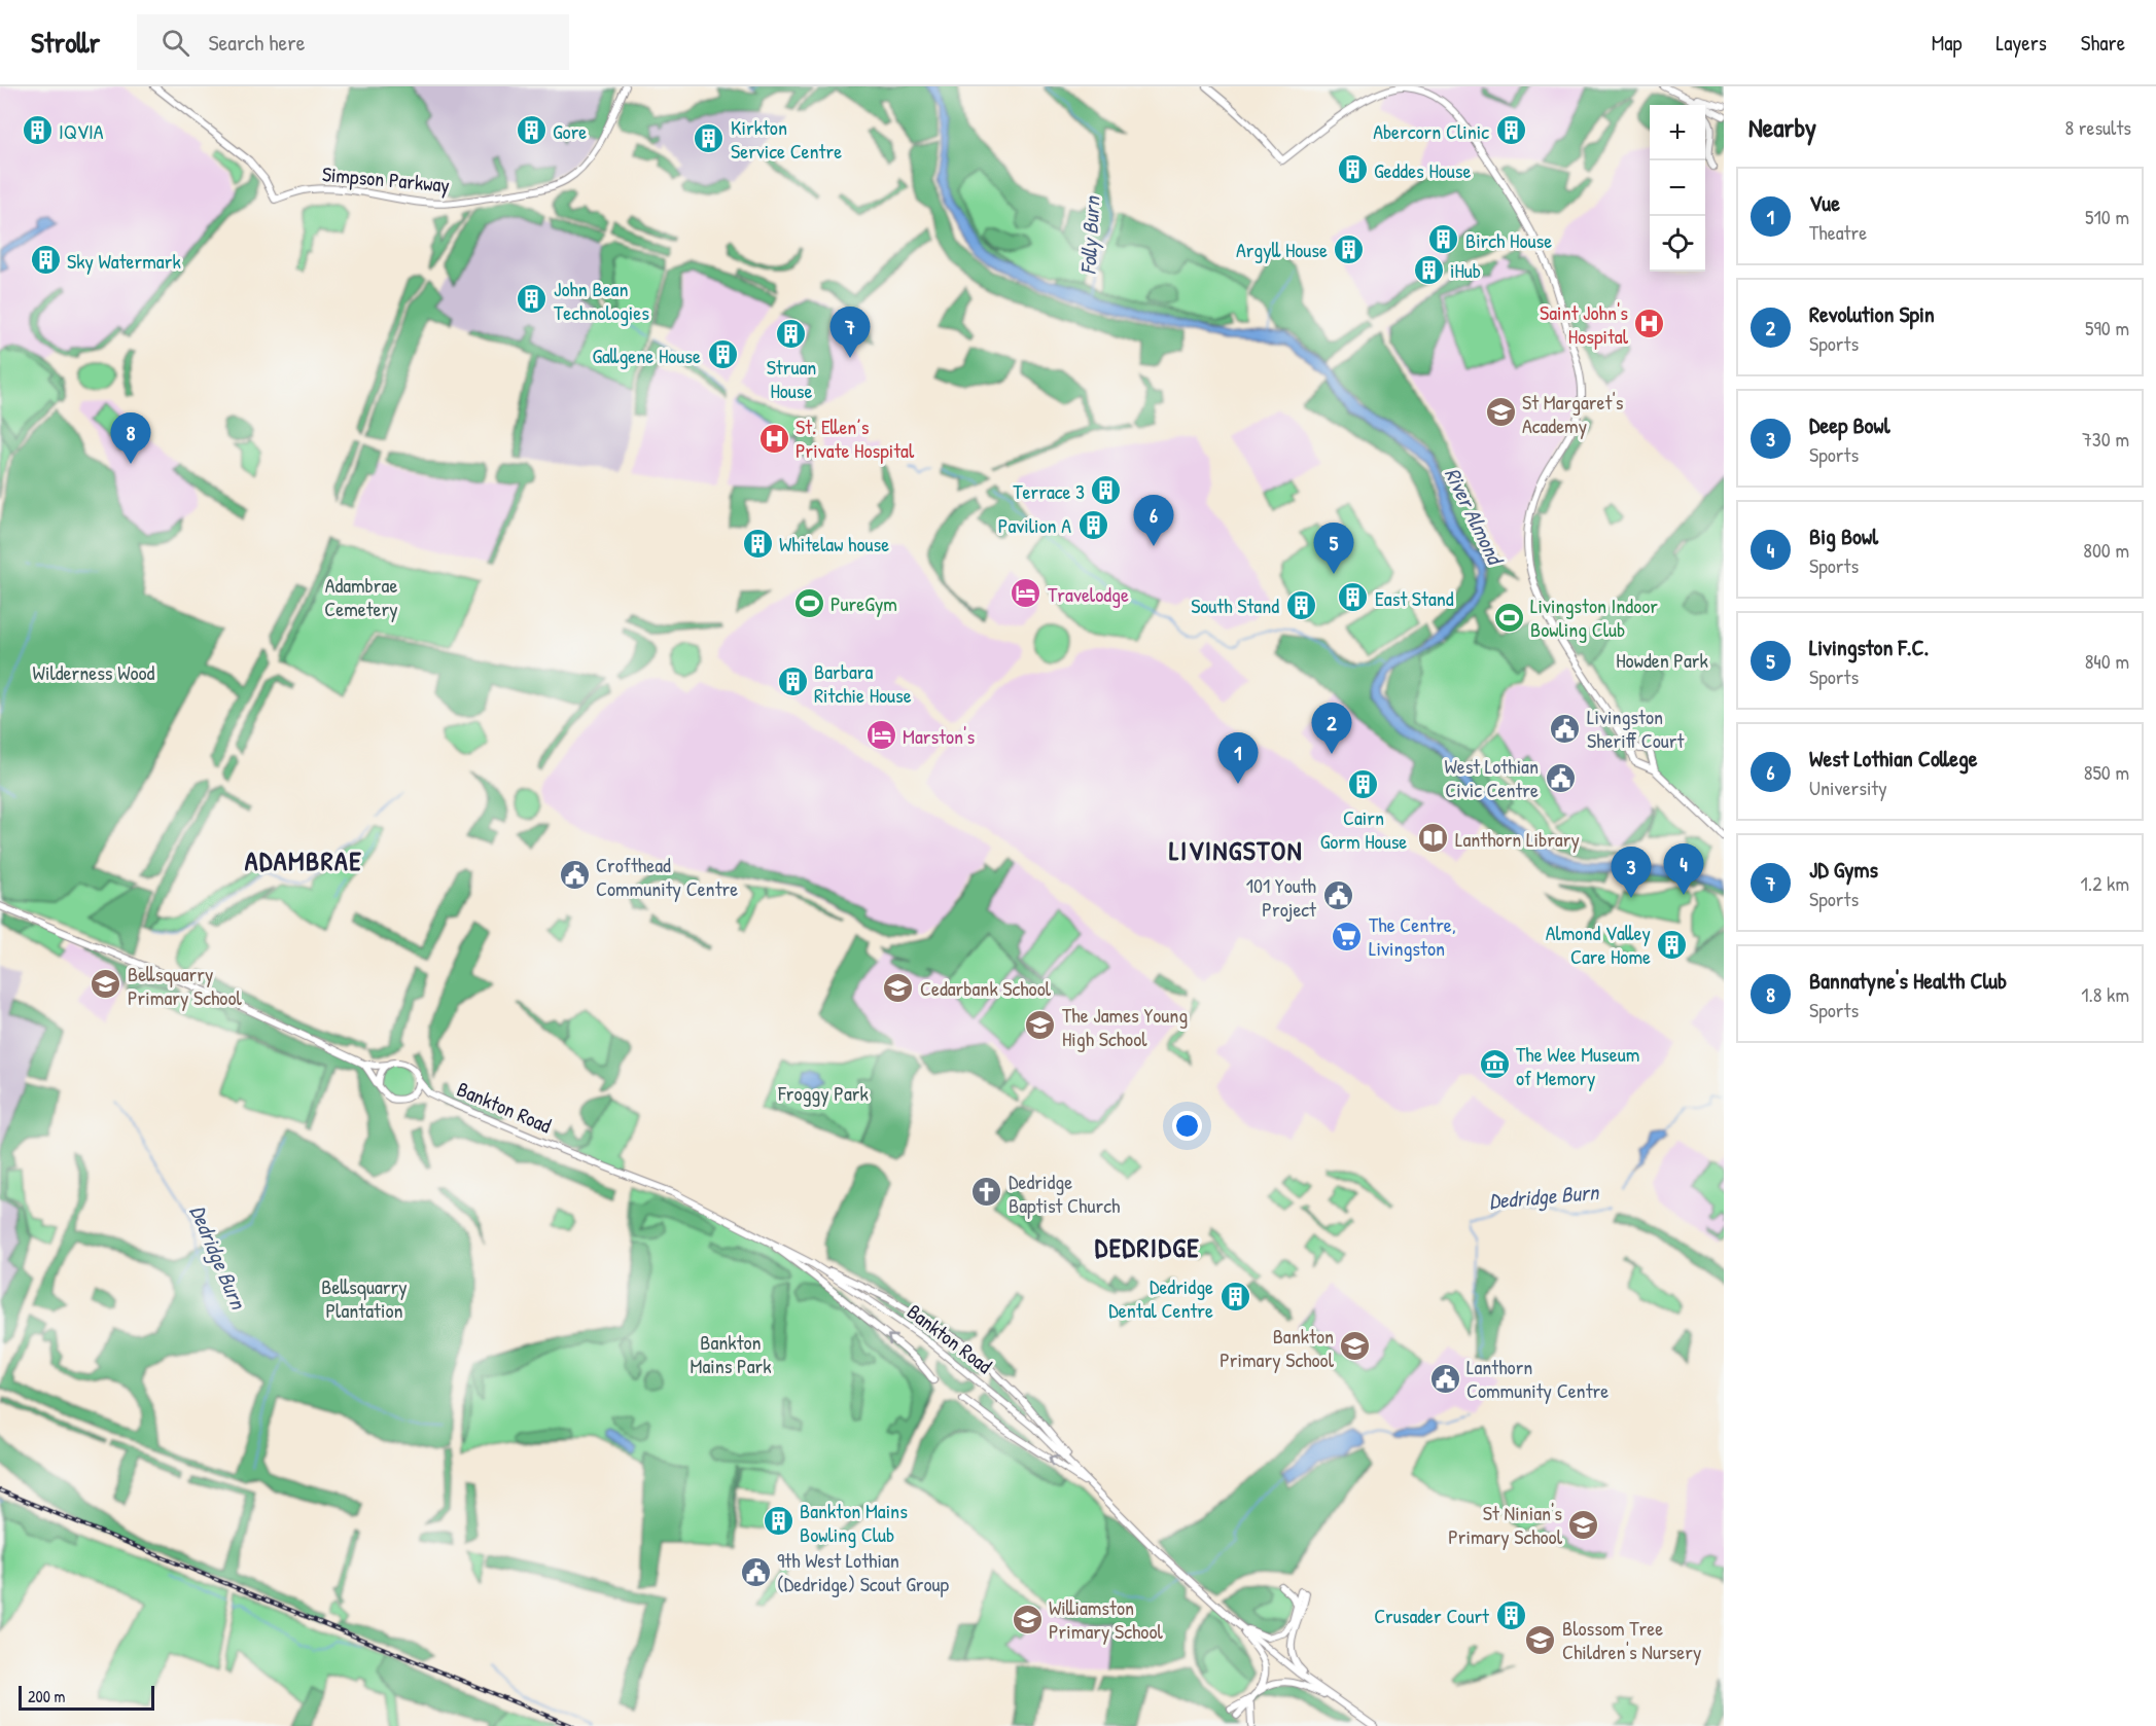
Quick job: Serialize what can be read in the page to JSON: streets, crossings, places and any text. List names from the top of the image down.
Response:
{
  "streets": {
    "main road": ["Simpson Parkway", "Bankton Road"]
  },
  "districts": ["LIVINGSTON", "ADAMBRAE", "DEDRIDGE"],
  "water": ["Folly Burn", "River Almond", "Dedridge Burn"],
  "parks": [
    "Adambrae Cemetery",
    "Howden Park",
    "Wilderness Wood",
    "Froggy Park",
    "Bellsquarry Plantation",
    "Bankton Mains Park"
  ],
  "places": {
    "building": [
      "IQVIA",
      "Gore",
      "Abercorn Clinic",
      "Kirkton Service Centre",
      "Geddes House",
      "Birch House",
      "Argyll House",
      "Sky Watermark",
      "iHub",
      "John Bean Technologies",
      "Struan House",
      "Gallgene House",
      "Terrace 3",
      "Pavilion A",
      "Whitelaw house",
      "East Stand",
      "South Stand",
      "Barbara Ritchie House",
      "Cairn Gorm House",
      "Almond Valley Care Home",
      "Dedridge Dental Centre",
      "Bankton Mains Bowling Club",
      "Crusader Court"
    ],
    "hospital": ["Saint John's Hospital", "St. Ellen’s Private Hospital"],
    "school or university": [
      "St Margaret's Academy",
      "Bellsquarry Primary School",
      "Cedarbank School",
      "The James Young High School",
      "Bankton Primary School",
      "St Ninian's Primary School",
      "Williamston Primary School",
      "Blossom Tree Children's Nursery"
    ],
    "hotel": ["Travelodge", "Marston's"],
    "sports": ["PureGym", "Livingston Indoor Bowling Club"],
    "public building": [
      "Livingston Sheriff Court",
      "West Lothian Civic Centre",
      "Crofthead Community Centre",
      "101 Youth Project",
      "Lanthorn Community Centre",
      "9th West Lothian (Dedridge) Scout Group"
    ],
    "library": ["Lanthorn Library"],
    "supermarket": ["The Centre, Livingston"],
    "museum": ["The Wee Museum of Memory"],
    "church": ["Dedridge Baptist Church"]
  },
  "scale_bar": "200 m",
  "page": {
    "header": "Strollr",
    "search": "Search here",
    "nav": ["Map", "Layers", "Share"],
    "heading": ["Nearby", "8 results"],
    "map_buttons": ["+", "−"],
    "list": [
      {
        "mark": "1",
        "name": "Vue",
        "note": "Theatre",
        "value": "510 m"
      },
      {
        "mark": "2",
        "name": "Revolution Spin",
        "note": "Sports",
        "value": "590 m"
      },
      {
        "mark": "3",
        "name": "Deep Bowl",
        "note": "Sports",
        "value": "730 m"
      },
      {
        "mark": "4",
        "name": "Big Bowl",
        "note": "Sports",
        "value": "800 m"
      },
      {
        "mark": "5",
        "name": "Livingston F.C.",
        "note": "Sports",
        "value": "840 m"
      },
      {
        "mark": "6",
        "name": "West Lothian College",
        "note": "University",
        "value": "850 m"
      },
      {
        "mark": "7",
        "name": "JD Gyms",
        "note": "Sports",
        "value": "1.2 km"
      },
      {
        "mark": "8",
        "name": "Bannatyne's Health Club",
        "note": "Sports",
        "value": "1.8 km"
      }
    ],
    "pins": [
      "7",
      "8",
      "6",
      "5",
      "2",
      "1",
      "4",
      "3"
    ],
    "scale": "200 m"
  }
}
